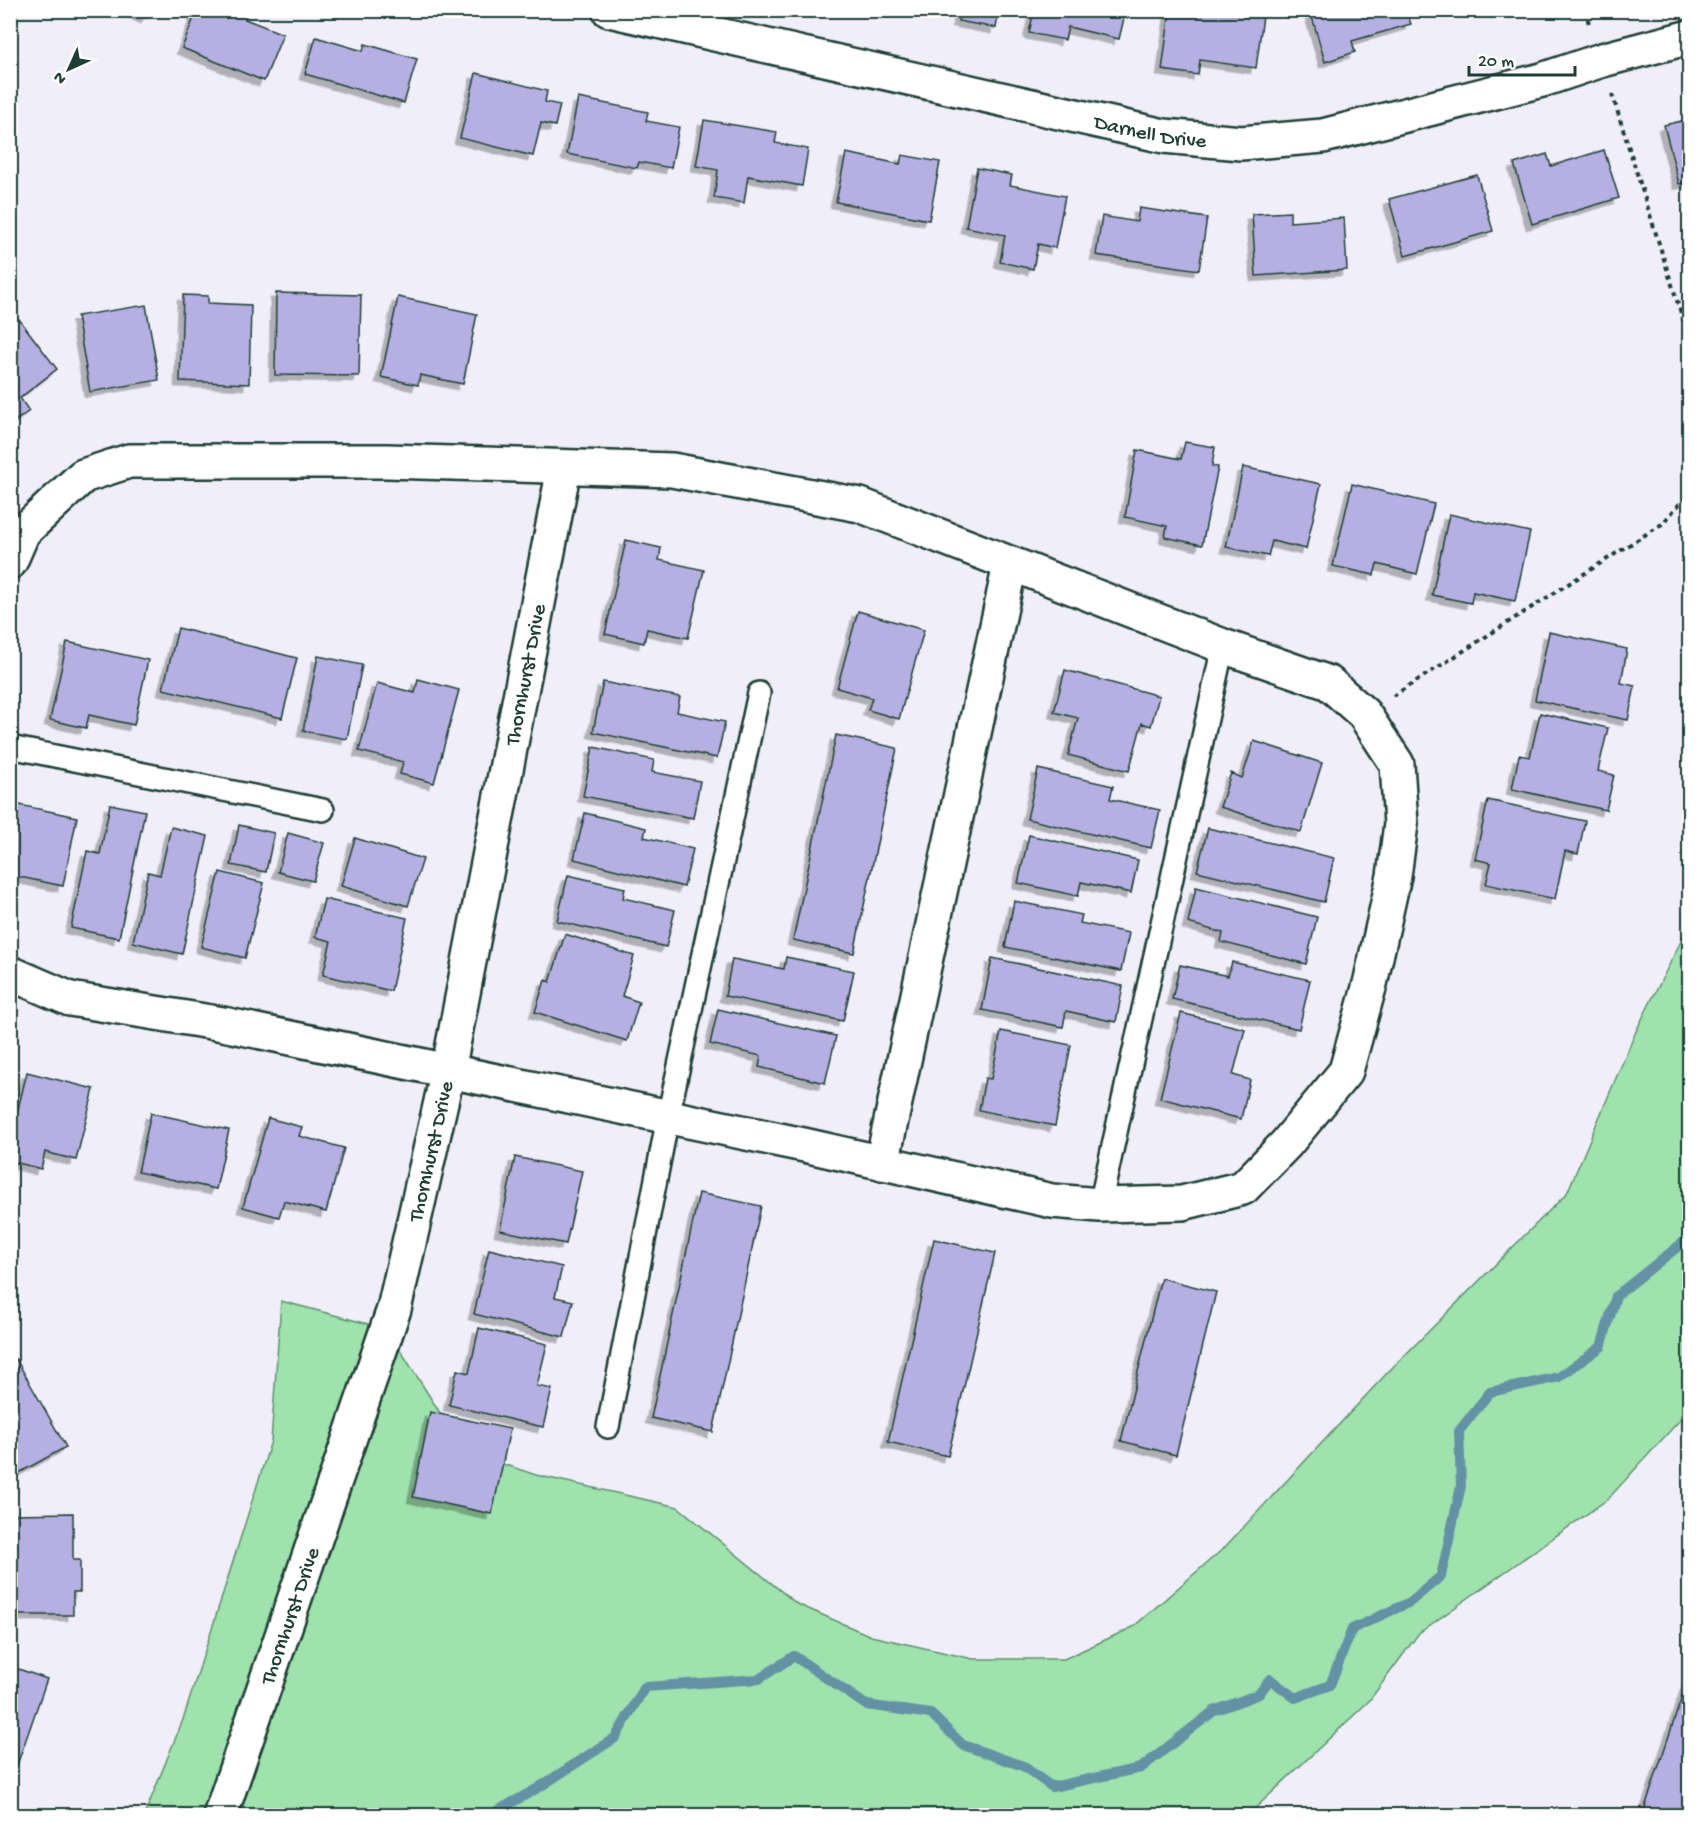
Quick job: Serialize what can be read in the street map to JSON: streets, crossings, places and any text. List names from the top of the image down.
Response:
{
  "streets": {
    "street": ["Darnell Drive", "Thornhurst Drive"]
  },
  "scale_bar": "20 m",
  "north": "bottom left"
}
